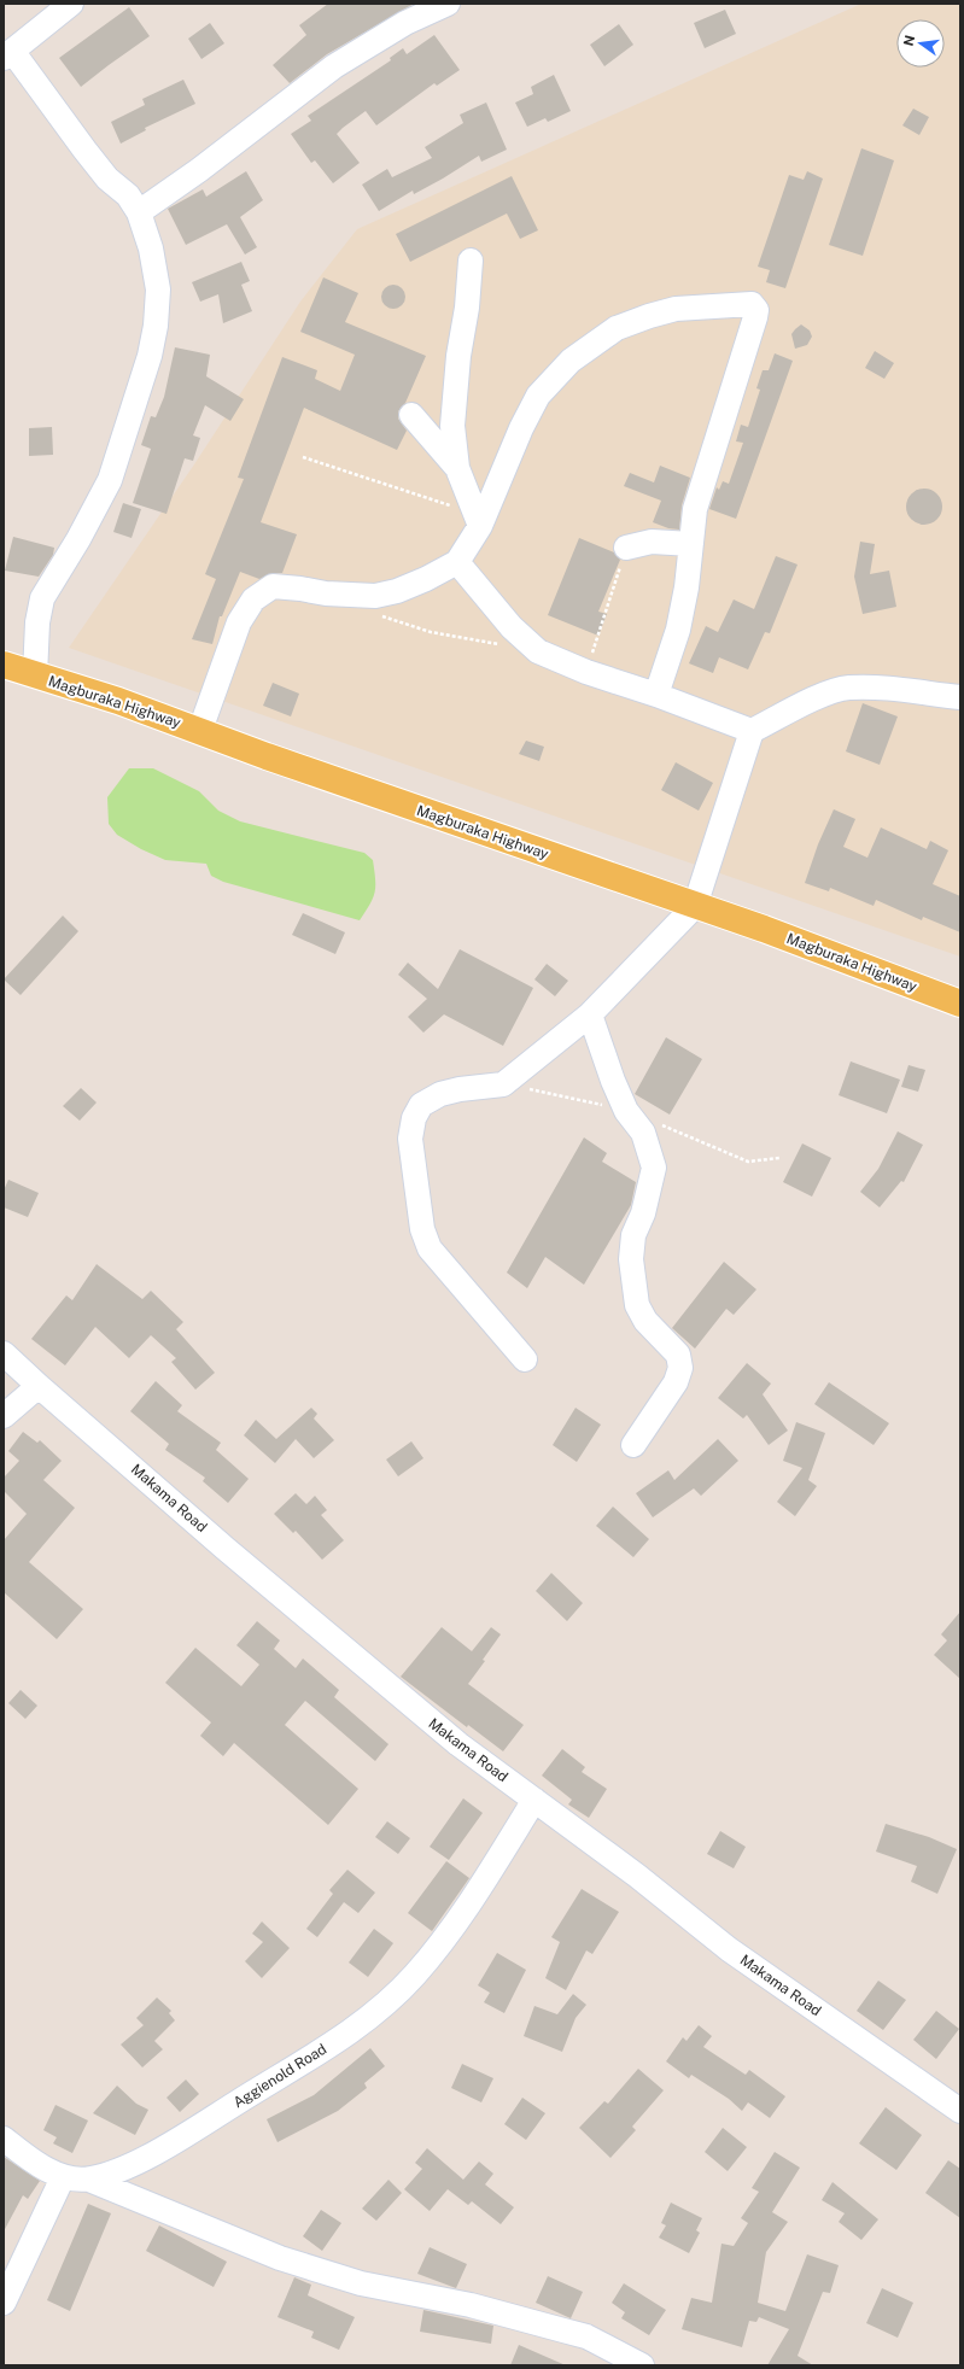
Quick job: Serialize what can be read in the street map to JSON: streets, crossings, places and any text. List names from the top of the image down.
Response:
{
  "streets": {
    "main road": ["Magburaka Highway"],
    "street": ["Makama Road", "Aggienold Road"]
  },
  "crossings": [
    ["Makama Road", "Aggienold Road"]
  ],
  "north": "left"
}
